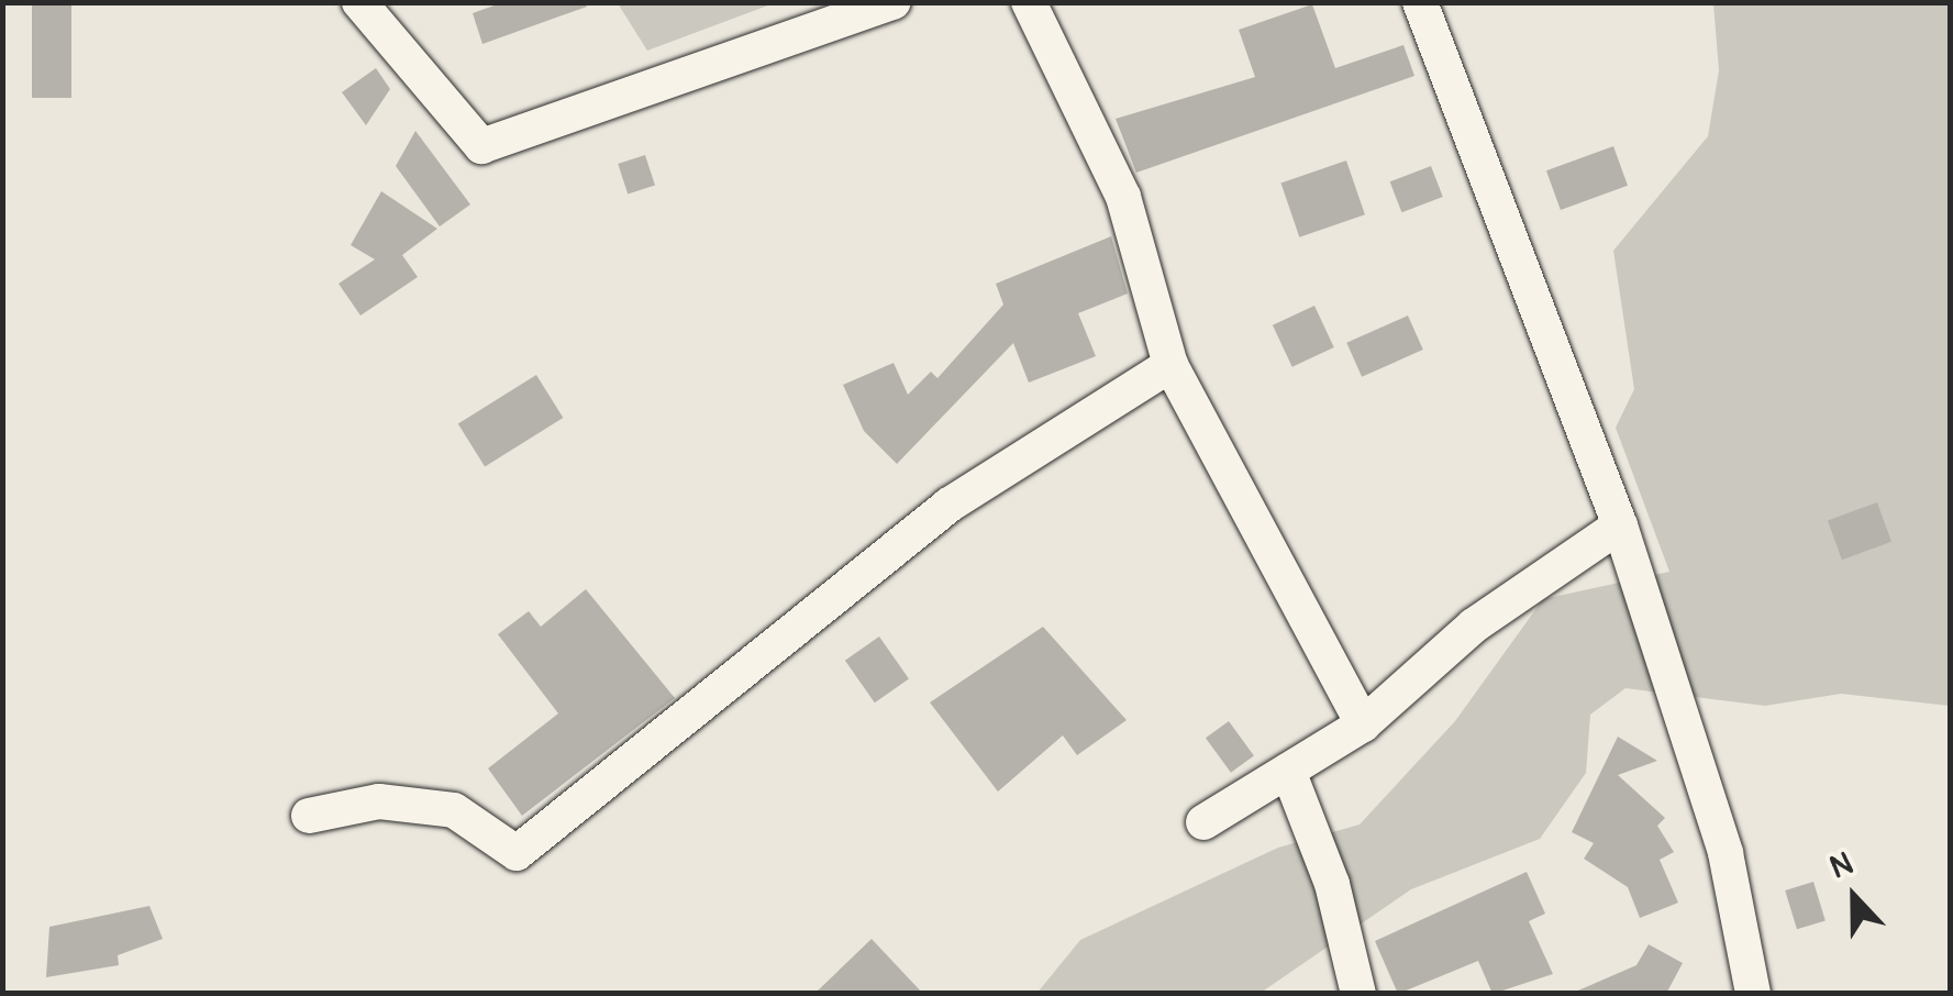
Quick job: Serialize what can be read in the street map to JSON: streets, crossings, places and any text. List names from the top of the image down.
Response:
{
  "north": "top"
}
